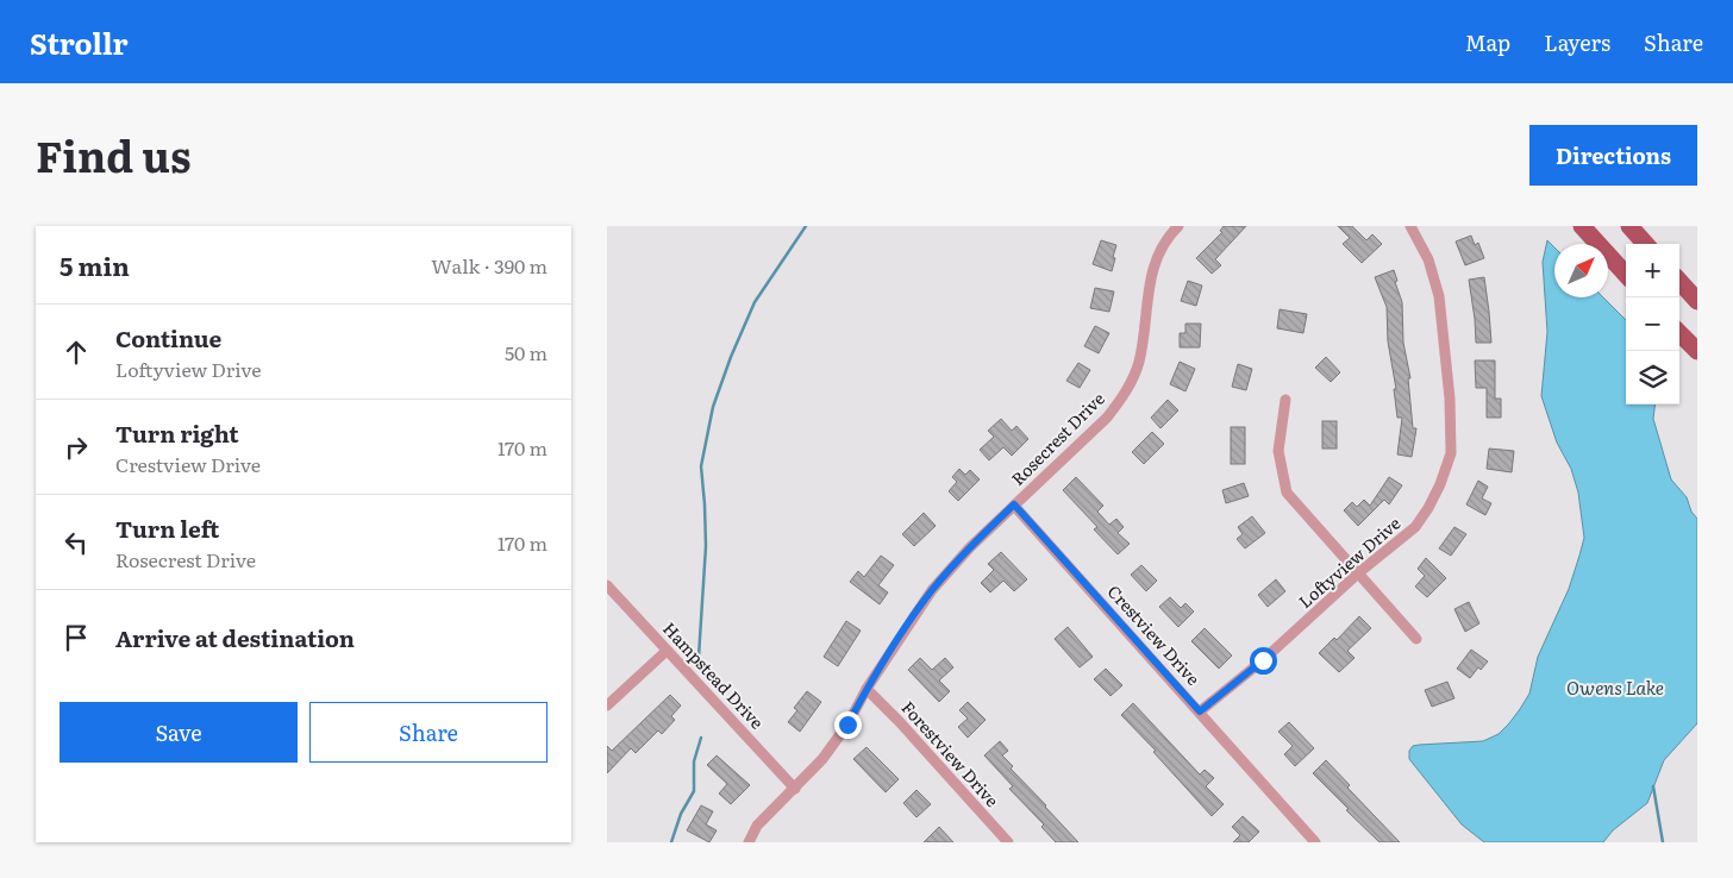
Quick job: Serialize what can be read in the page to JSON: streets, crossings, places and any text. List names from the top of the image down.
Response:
{
  "streets": {
    "street": [
      "Rosecrest Drive",
      "Loftyview Drive",
      "Crestview Drive",
      "Hampstead Drive",
      "Forestview Drive"
    ]
  },
  "crossings": [
    ["Rosecrest Drive", "Crestview Drive"],
    ["Rosecrest Drive", "Hampstead Drive"],
    ["Rosecrest Drive", "Forestview Drive"],
    ["Loftyview Drive", "Crestview Drive"]
  ],
  "water": ["Owens Lake"],
  "north": "top right",
  "page": {
    "header": "Strollr",
    "nav": ["Map", "Layers", "Share"],
    "title": "Find us",
    "buttons": [
      "Directions",
      ["Save", "Share"]
    ],
    "heading": ["5 min", "Walk · 390 m"],
    "map_buttons": ["+", "−"],
    "list": [
      ["Continue", "Loftyview Drive", "50 m"],
      ["Turn right", "Crestview Drive", "170 m"],
      ["Turn left", "Rosecrest Drive", "170 m"],
      "Arrive at destination"
    ]
  }
}
